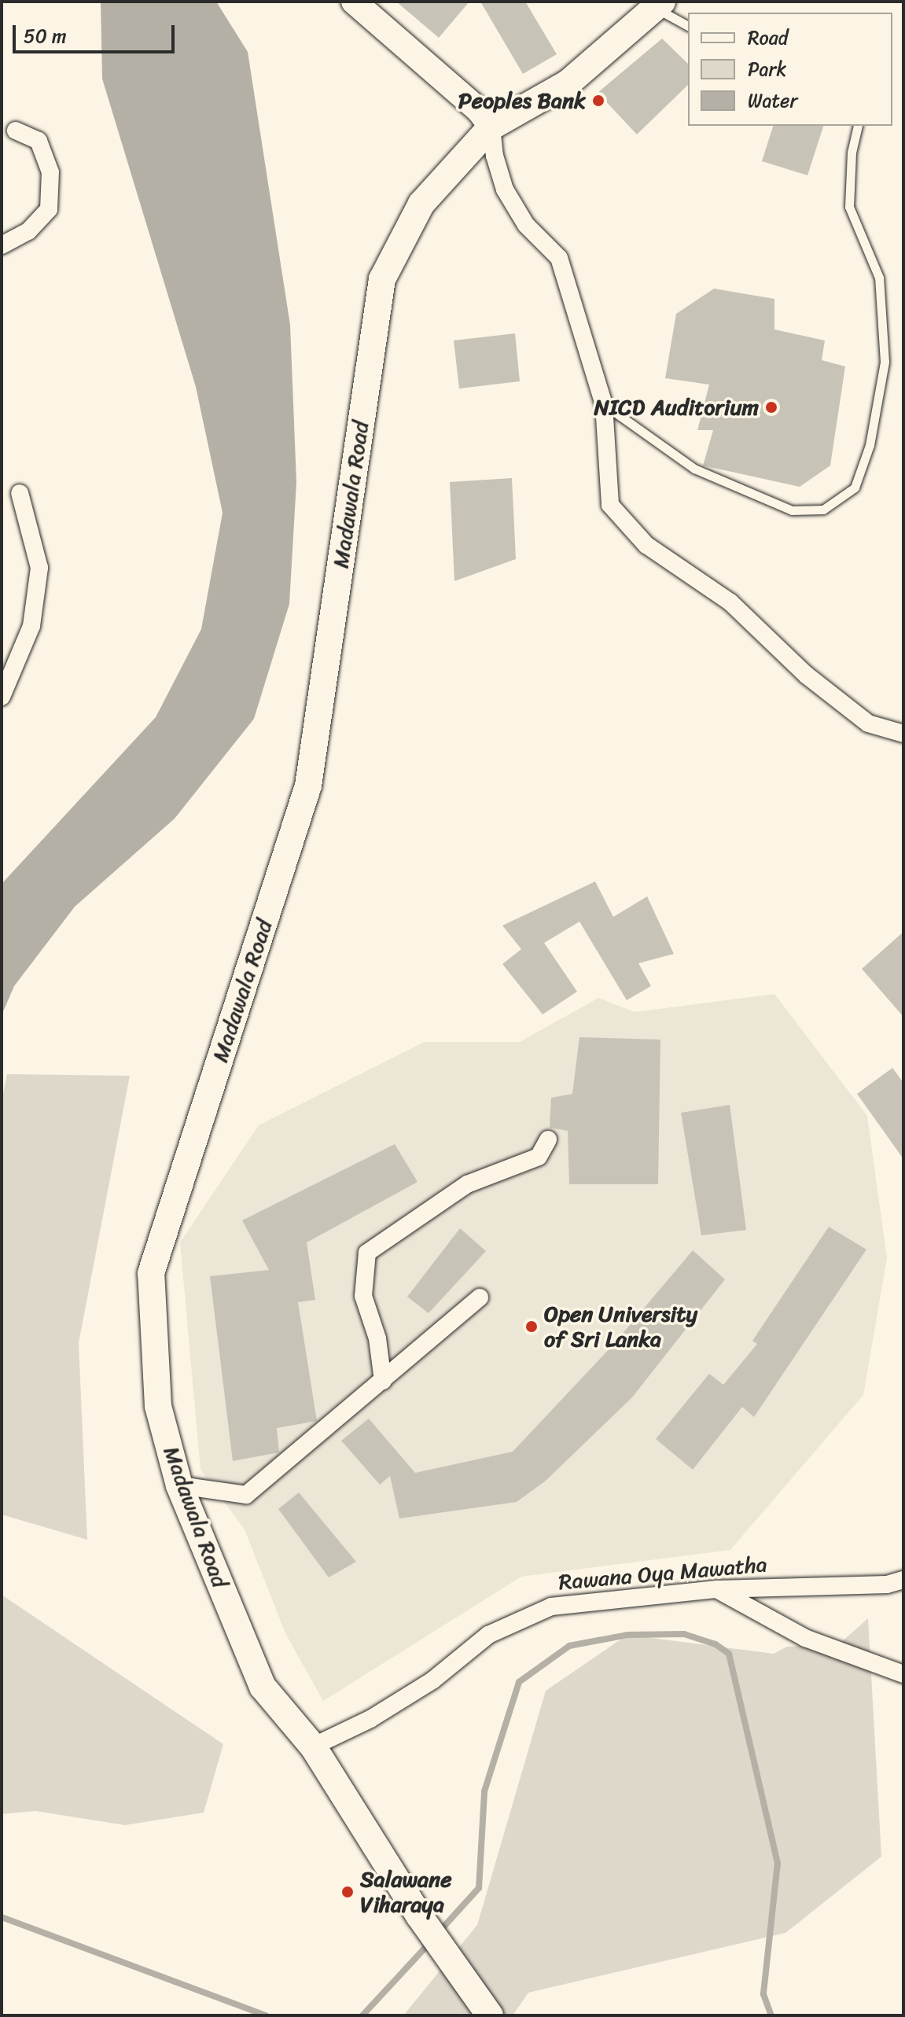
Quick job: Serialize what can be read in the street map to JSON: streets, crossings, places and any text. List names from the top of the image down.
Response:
{
  "streets": {
    "main road": ["Madawala Road"],
    "street": ["Rawana Oya Mawatha"]
  },
  "crossings": [
    ["Madawala Road", "Rawana Oya Mawatha"]
  ],
  "places": [
    "Peoples Bank",
    "NICD Auditorium",
    "Open University of Sri Lanka",
    "Salawane Viharaya"
  ],
  "legend": ["Road", "Park", "Water"],
  "scale_bar": "50 m"
}
